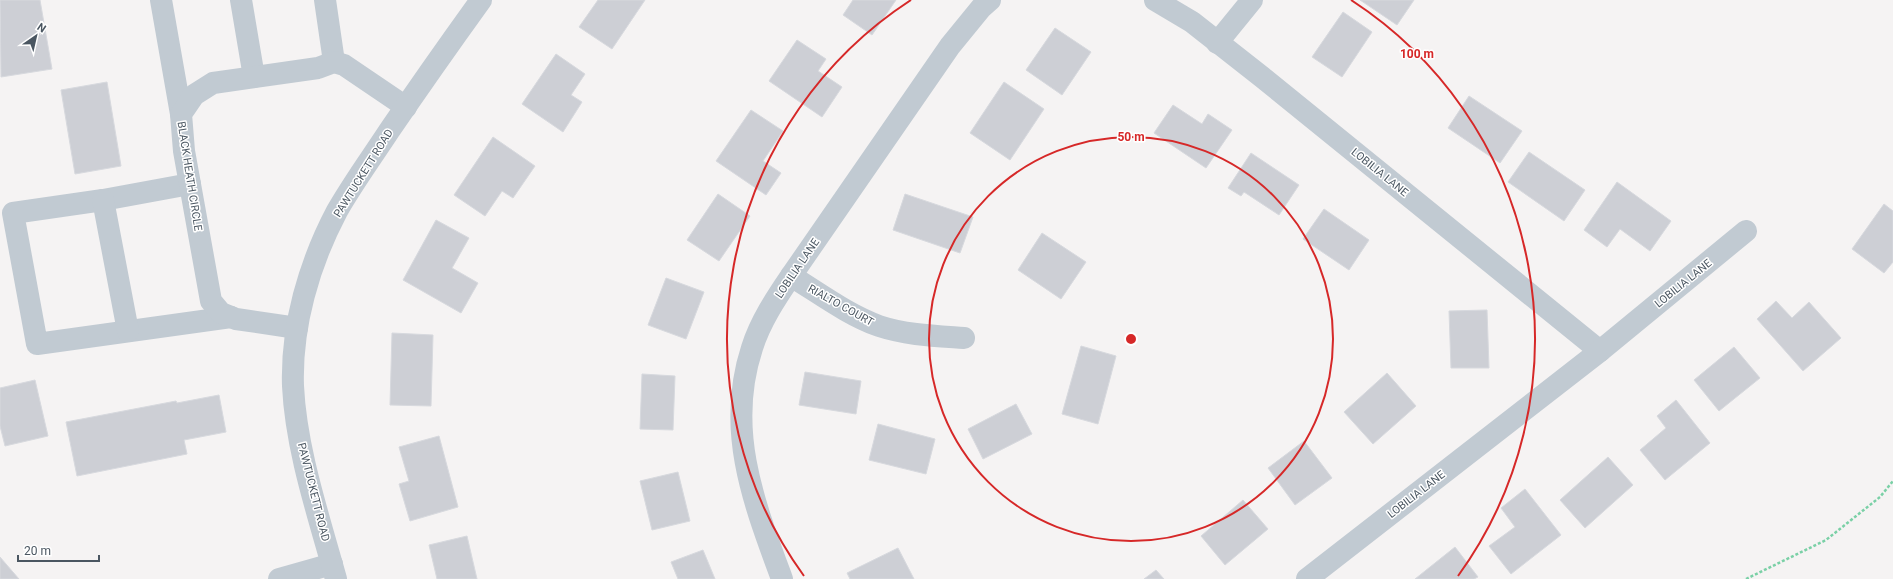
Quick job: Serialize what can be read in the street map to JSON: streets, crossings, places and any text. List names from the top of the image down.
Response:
{
  "streets": {
    "street": [
      "LOBILIA LANE",
      "PAWTUCKETT ROAD",
      "BLACK HEATH CIRCLE",
      "RIALTO COURT"
    ]
  },
  "crossings": [
    ["LOBILIA LANE", "RIALTO COURT"],
    ["PAWTUCKETT ROAD", "BLACK HEATH CIRCLE"]
  ],
  "scale_bar": "20 m",
  "north": "top right",
  "rings": ["100 m", "50 m"]
}
